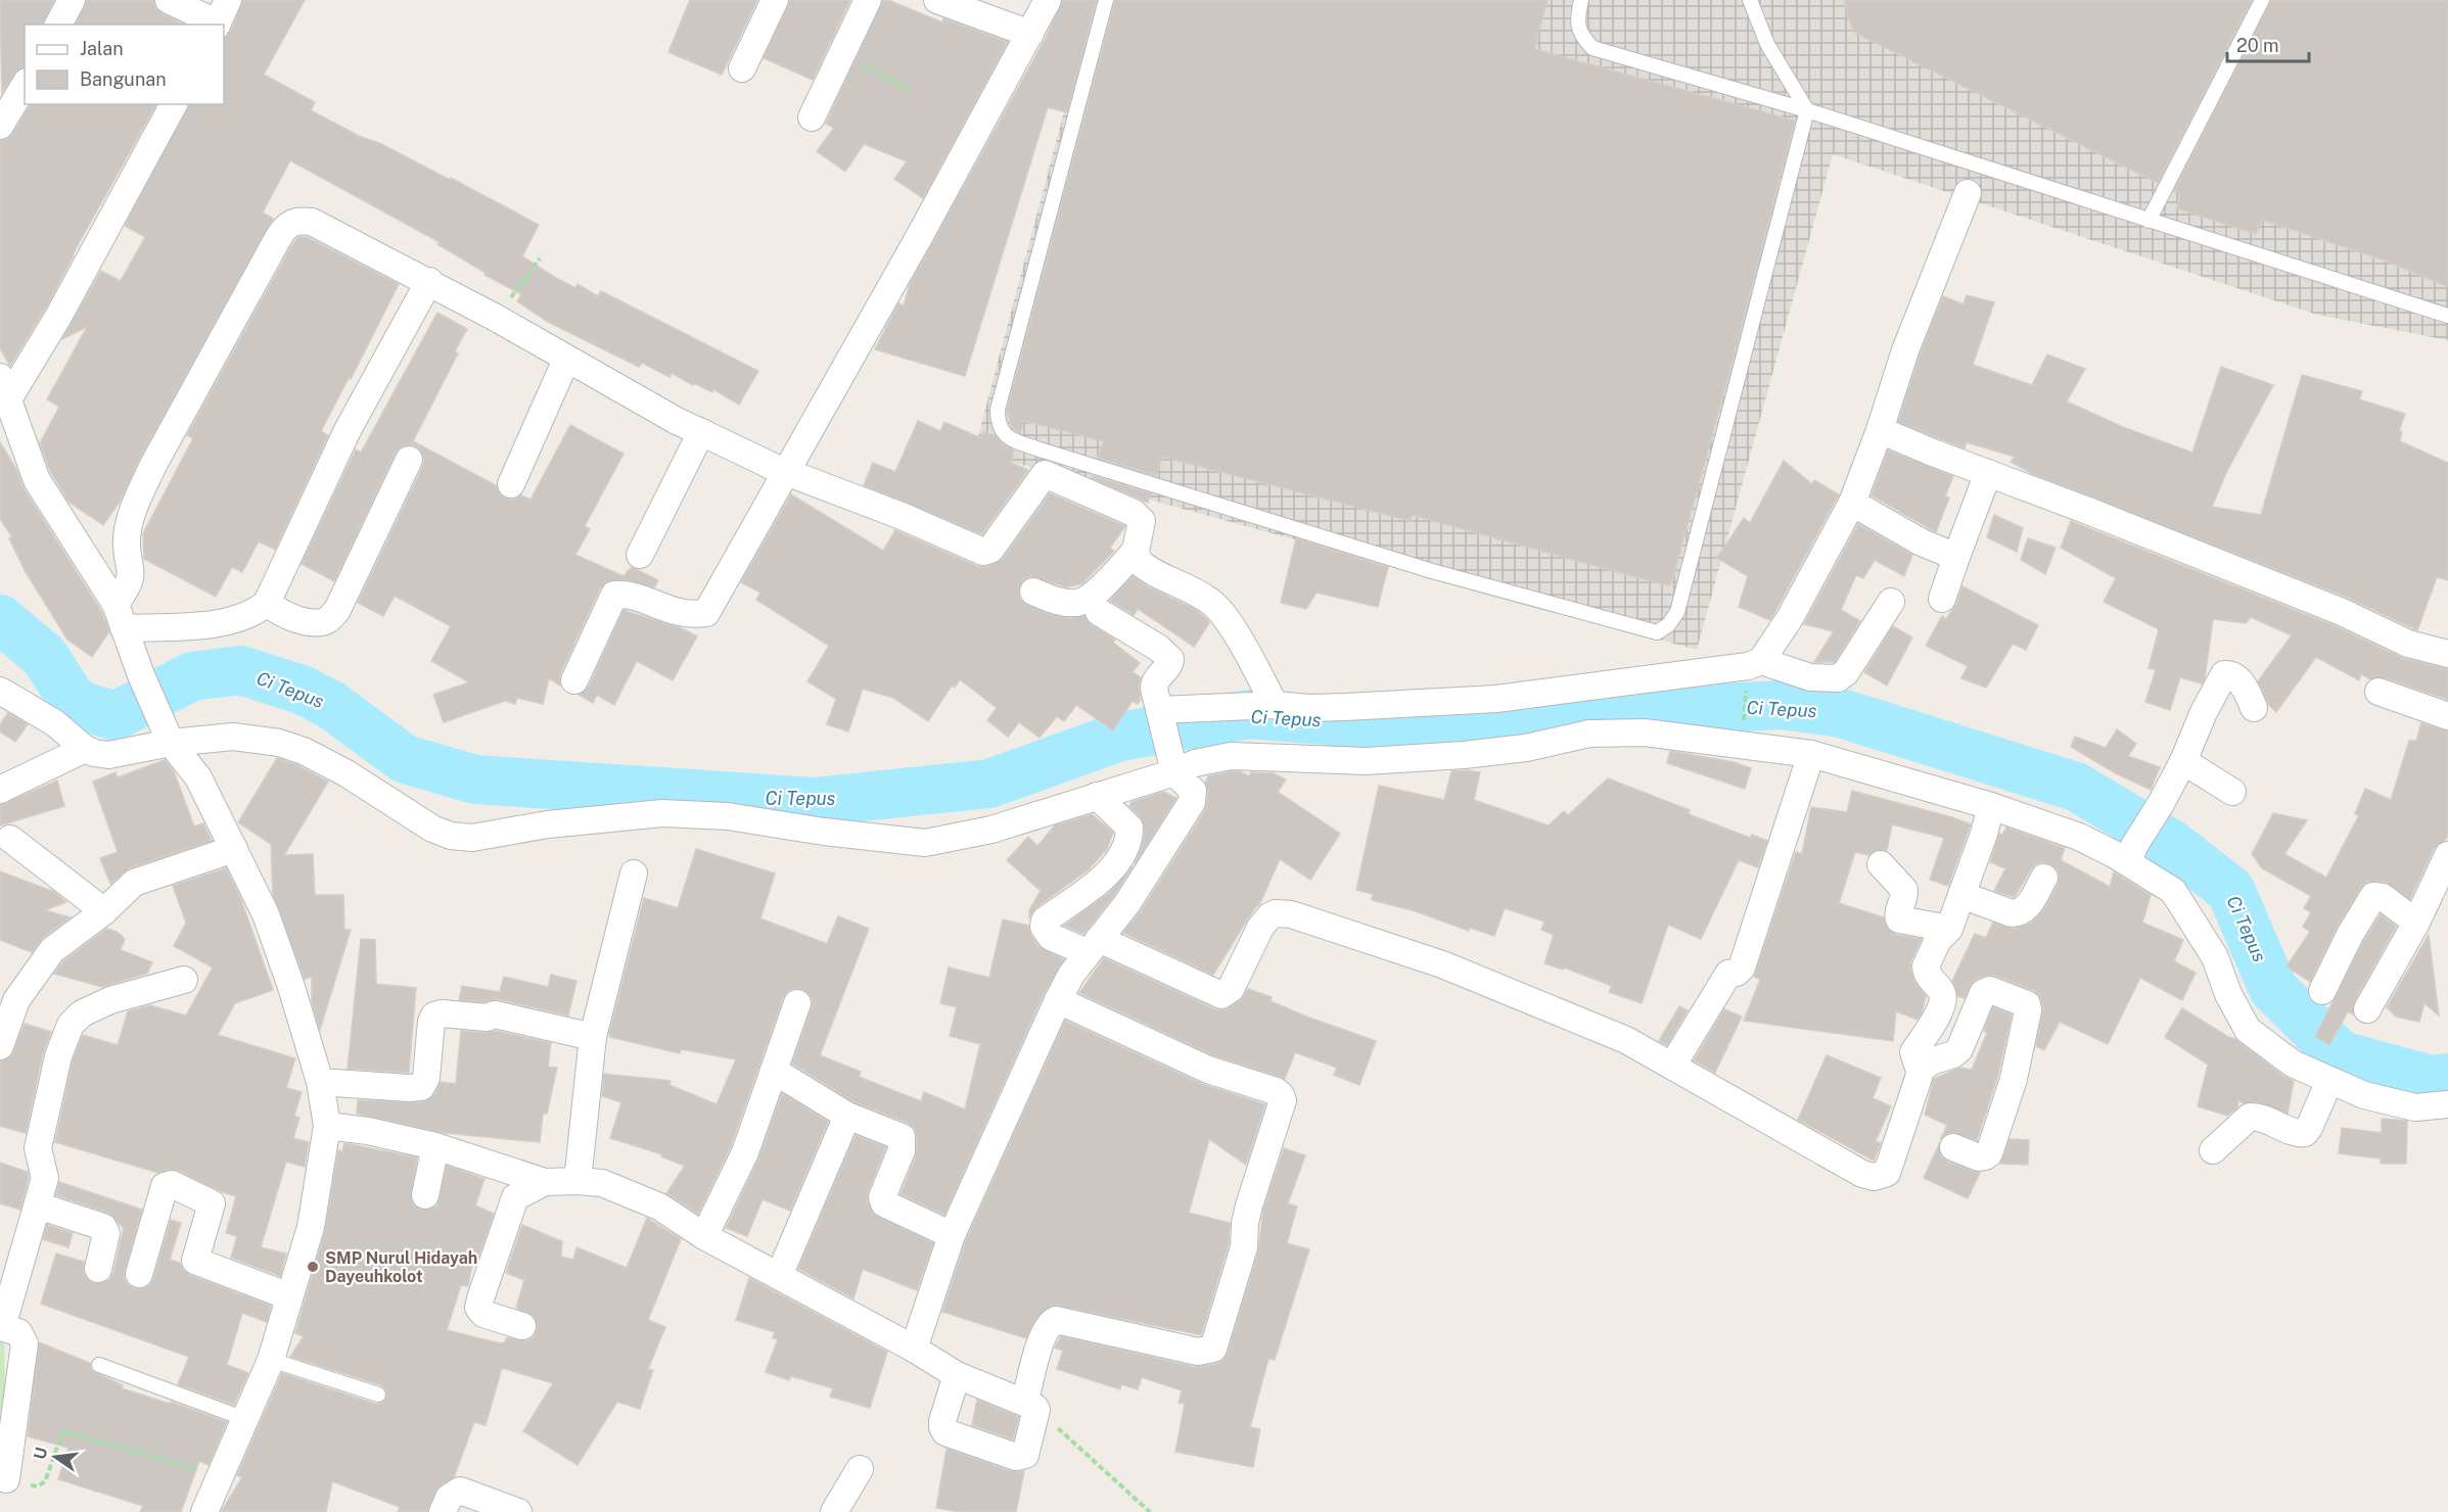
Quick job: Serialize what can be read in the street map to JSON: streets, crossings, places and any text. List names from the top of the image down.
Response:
{
  "water": ["Ci Tepus"],
  "places": ["SMP Nurul Hidayah Dayeuhkolot"],
  "legend": ["Jalan", "Bangunan"],
  "scale_bar": "20 m",
  "north": "left"
}
